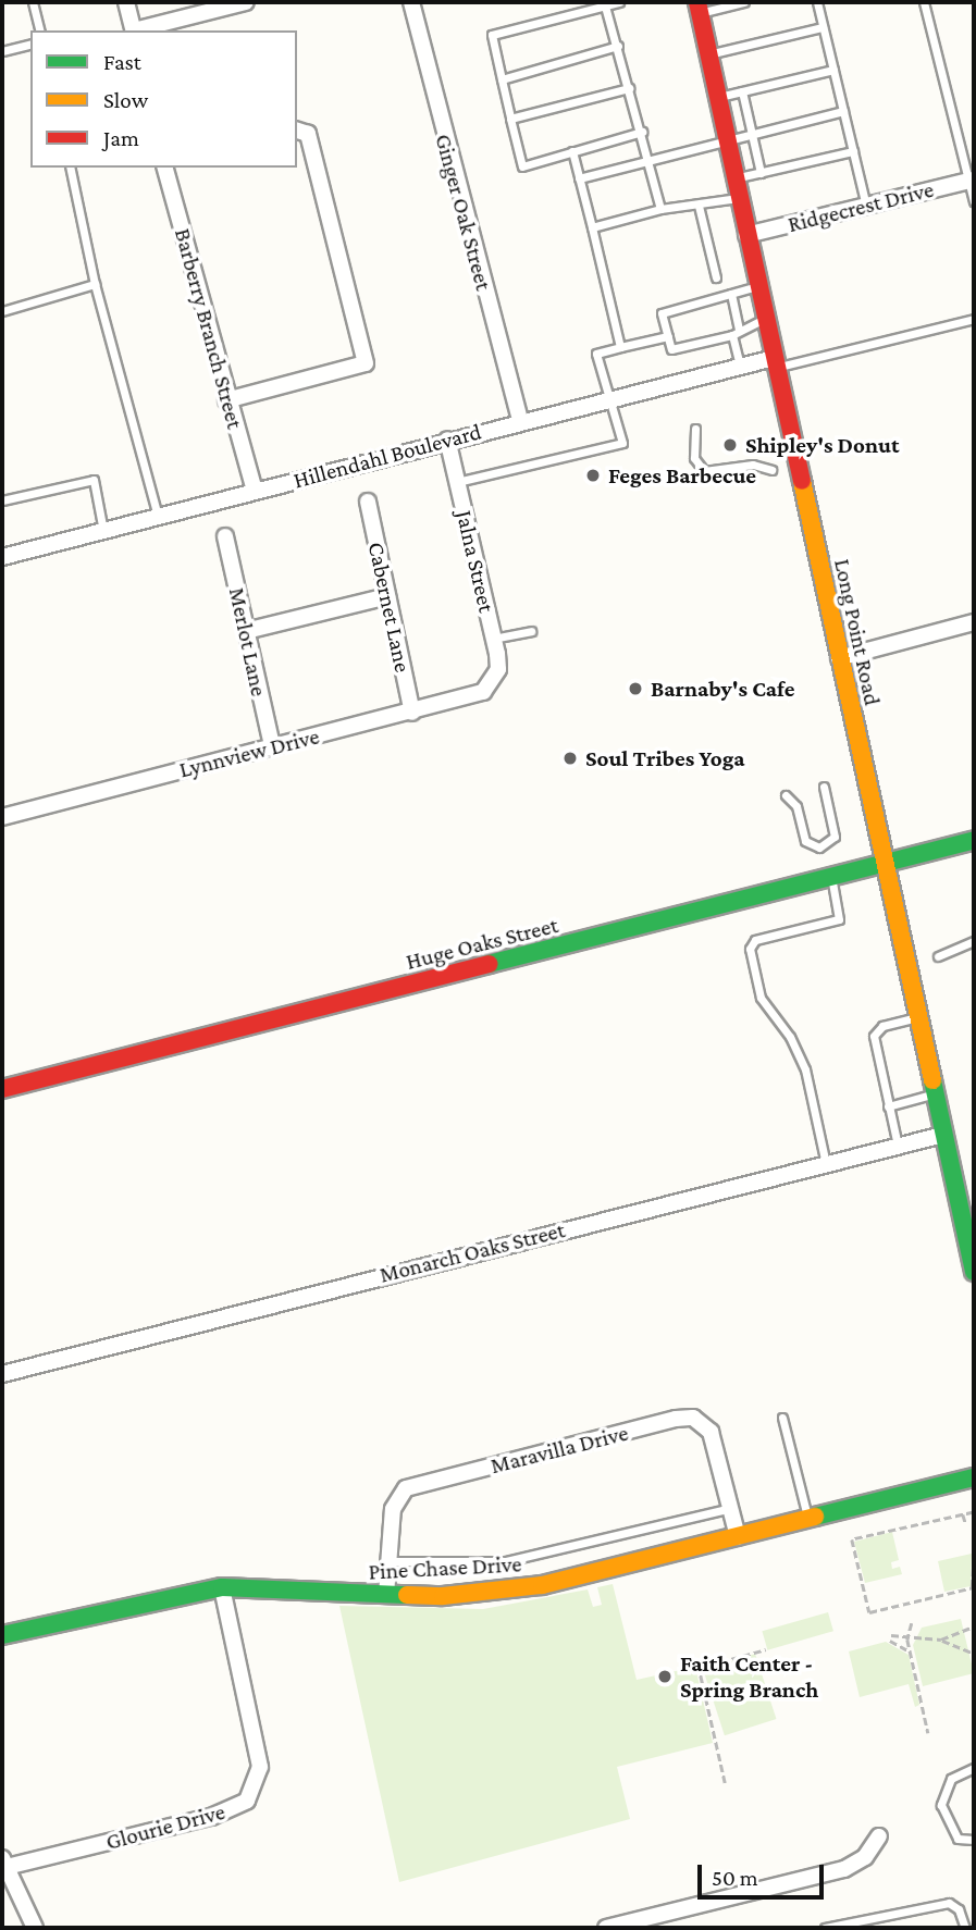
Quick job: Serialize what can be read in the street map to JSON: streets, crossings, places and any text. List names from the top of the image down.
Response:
{
  "streets": {
    "street": [
      "Ridgecrest Drive",
      "Ginger Oak Street",
      "Barberry Branch Street",
      "Hillendahl Boulevard",
      "Jalna Street",
      "Cabernet Lane",
      "Long Point Road",
      "Merlot Lane",
      "Lynnview Drive",
      "Huge Oaks Street",
      "Monarch Oaks Street",
      "Maravilla Drive",
      "Pine Chase Drive",
      "Glourie Drive"
    ]
  },
  "crossings": [
    ["Ridgecrest Drive", "Long Point Road"],
    ["Ginger Oak Street", "Hillendahl Boulevard"],
    ["Barberry Branch Street", "Hillendahl Boulevard"],
    ["Hillendahl Boulevard", "Jalna Street"],
    ["Hillendahl Boulevard", "Long Point Road"],
    ["Jalna Street", "Lynnview Drive"],
    ["Cabernet Lane", "Lynnview Drive"],
    ["Long Point Road", "Huge Oaks Street"],
    ["Long Point Road", "Monarch Oaks Street"],
    ["Merlot Lane", "Lynnview Drive"],
    ["Maravilla Drive", "Pine Chase Drive"],
    ["Pine Chase Drive", "Glourie Drive"]
  ],
  "places": [
    "Shipley's Donut",
    "Feges Barbecue",
    "Barnaby's Cafe",
    "Soul Tribes Yoga",
    "Faith Center - Spring Branch"
  ],
  "legend": ["Fast", "Slow", "Jam"],
  "scale_bar": "50 m"
}
